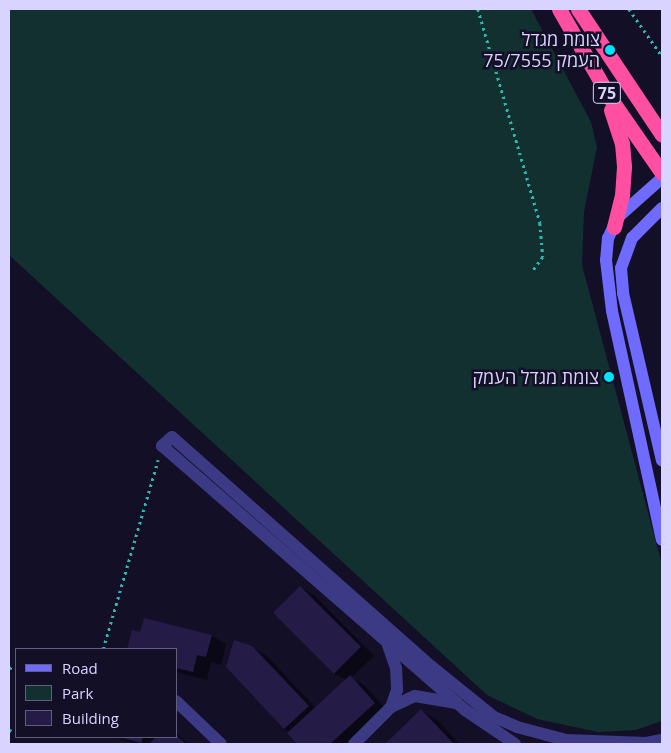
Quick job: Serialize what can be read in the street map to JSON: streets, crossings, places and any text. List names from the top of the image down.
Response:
{
  "streets": {
    "highway": ["75"]
  },
  "places": ["צומת מגדל העמק 75/7555", "צומת מגדל העמק"],
  "legend": ["Road", "Park", "Building"]
}
